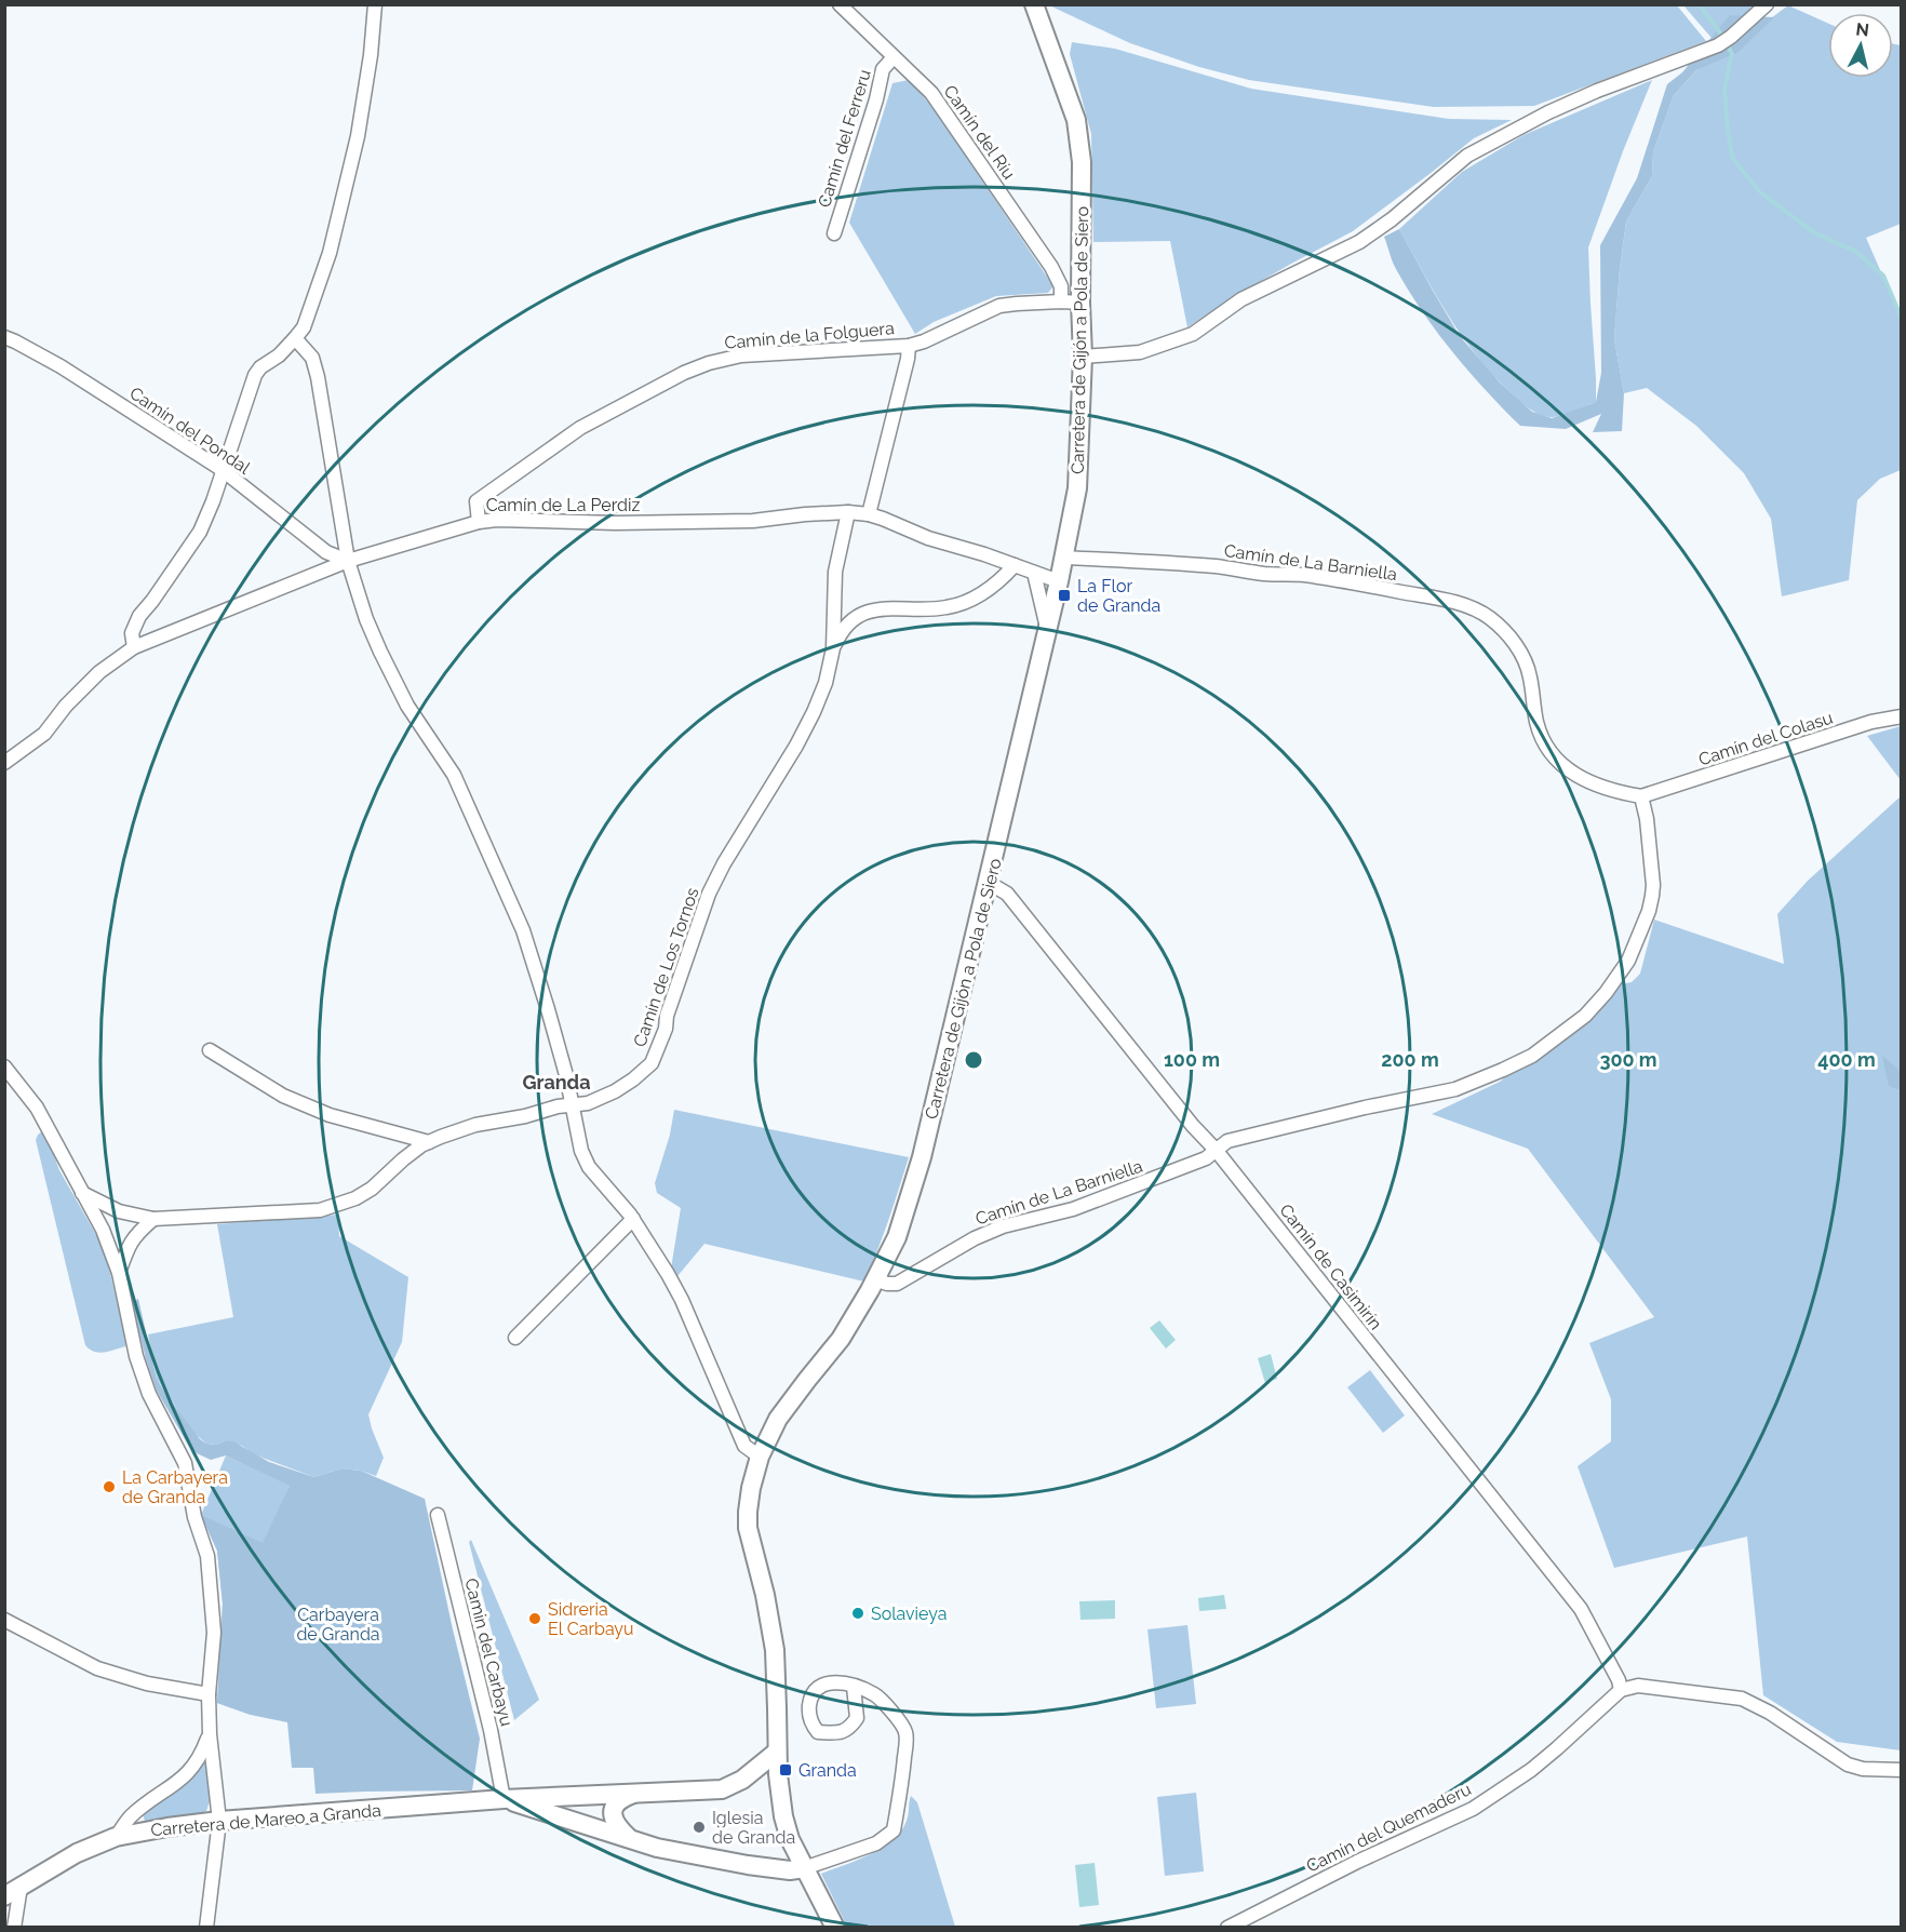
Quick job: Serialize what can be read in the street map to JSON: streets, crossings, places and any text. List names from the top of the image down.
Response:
{
  "streets": {
    "street": [
      "Camín del Ríu",
      "Camín del Ferreru",
      "Camín de la Folguera",
      "Carretera de Gijón a Pola de Siero",
      "Camín del Pondal",
      "Camín de La Perdiz",
      "Camín de La Barniella",
      "Camín del Colasu",
      "Camín de Los Tornos",
      "Camín de Casimirín",
      "Camin del Carbayu",
      "Carretera de Mareo a Granda",
      "Camín del Quemaderu"
    ]
  },
  "crossings": [
    ["Camín del Ríu", "Camín del Ferreru"],
    ["Camín del Ríu", "Camín de la Folguera"],
    ["Camín de la Folguera", "Carretera de Gijón a Pola de Siero"],
    ["Camín de la Folguera", "Camín de La Perdiz"],
    ["Carretera de Gijón a Pola de Siero", "Camín de La Perdiz"],
    ["Carretera de Gijón a Pola de Siero", "Camín de La Barniella"],
    ["Carretera de Gijón a Pola de Siero", "Camín de Casimirín"],
    ["Carretera de Gijón a Pola de Siero", "Carretera de Mareo a Granda"],
    ["Camín del Pondal", "Camín de La Perdiz"],
    ["Camín de La Perdiz", "Camín de Los Tornos"],
    ["Camín de La Barniella", "Camín del Colasu"],
    ["Camín de La Barniella", "Camín de Casimirín"],
    ["Camín de Casimirín", "Camín del Quemaderu"],
    ["Camin del Carbayu", "Carretera de Mareo a Granda"]
  ],
  "districts": ["Granda"],
  "parks": ["Carbayera de Granda"],
  "places": {
    "transit": ["La Flor de Granda", "Granda"],
    "other": [
      "La Carbayera de Granda",
      "Solavieya",
      "Sidreria El Carbayu",
      "Iglesia de Granda"
    ]
  },
  "north": "top",
  "rings": [
    "100 m",
    "200 m",
    "300 m",
    "400 m"
  ]
}
